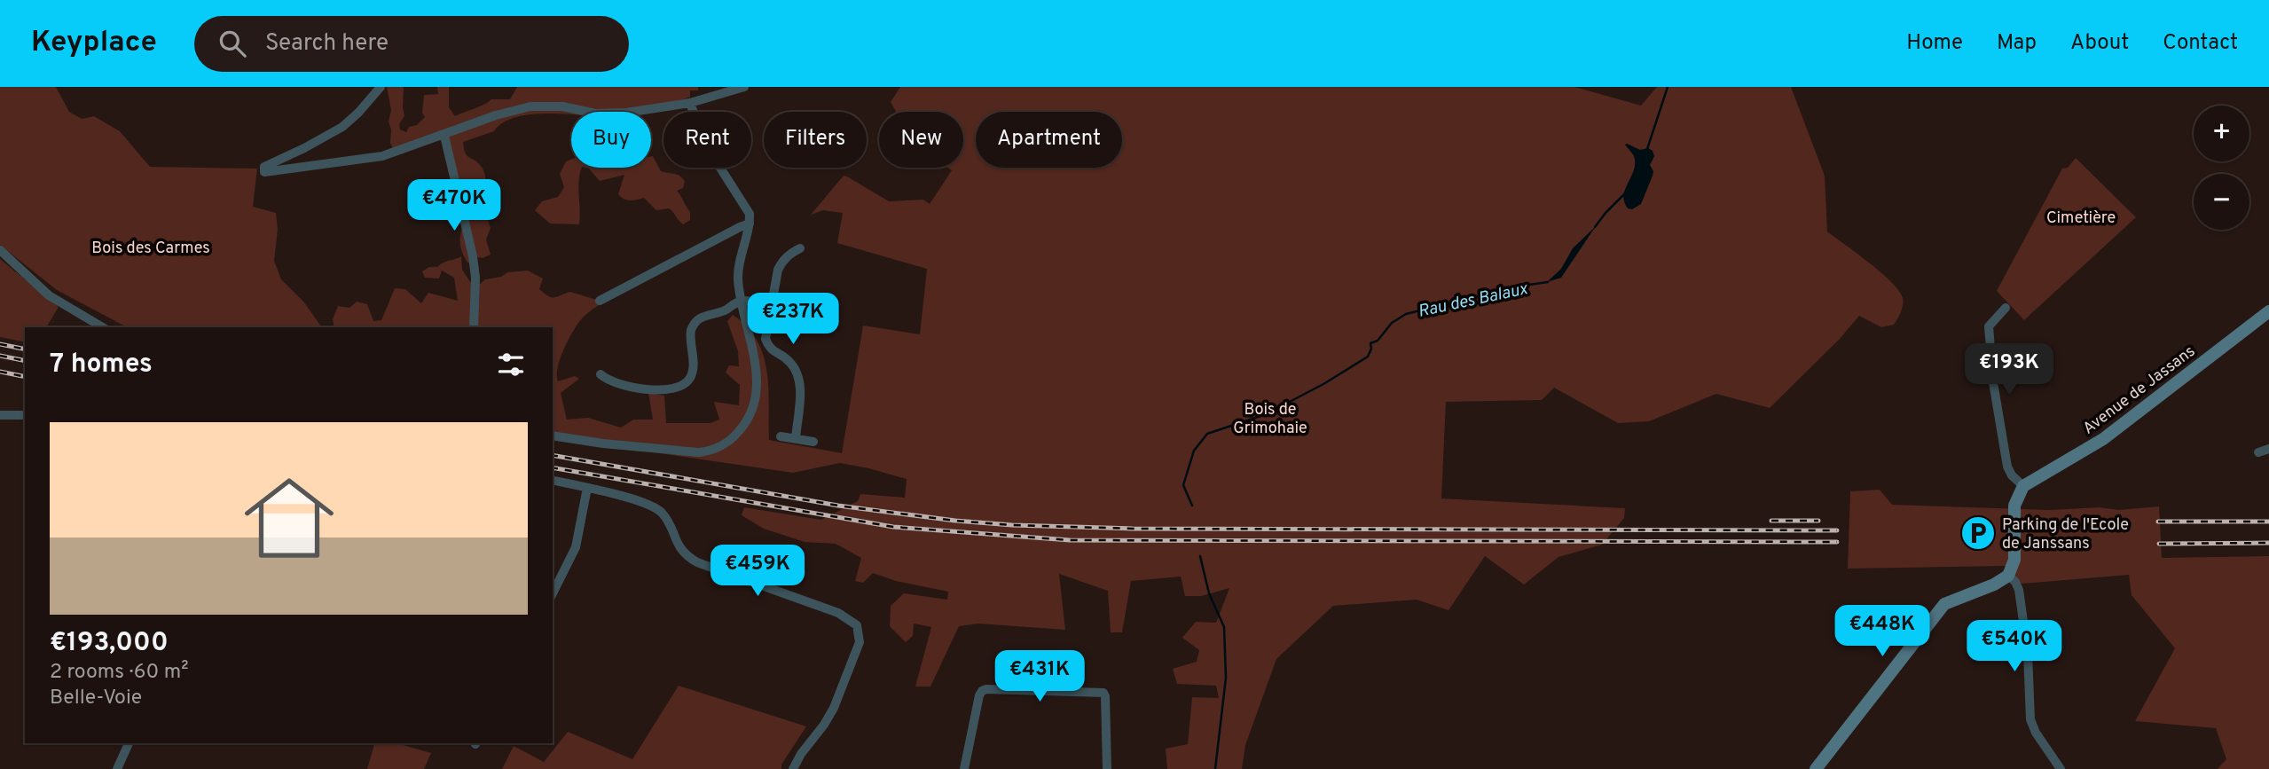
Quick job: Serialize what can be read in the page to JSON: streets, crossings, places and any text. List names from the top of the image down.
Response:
{
  "streets": {
    "street": ["Avenue de Jassans"]
  },
  "water": ["Rau des Balaux"],
  "parks": ["Cimetière", "Bois des Carmes", "Bois de Grimohaie"],
  "places": {
    "parking": ["Parking de l'Ecole de Janssans"]
  },
  "page": {
    "header": "Keyplace",
    "search": "Search here",
    "nav": [
      "Home",
      "Map",
      "About",
      "Contact"
    ],
    "map_buttons": ["+", "−"],
    "chip": [
      "Buy",
      "Rent",
      "Filters",
      "New",
      "Apartment"
    ],
    "price": [
      "€470K",
      "€237K",
      "€193K",
      "€459K",
      "€448K",
      "€540K",
      "€431K"
    ],
    "heading": "7 homes",
    "list": [
      {
        "name": "€193,000",
        "note": "2 rooms · 60 m² · Belle-Voie"
      }
    ]
  }
}
